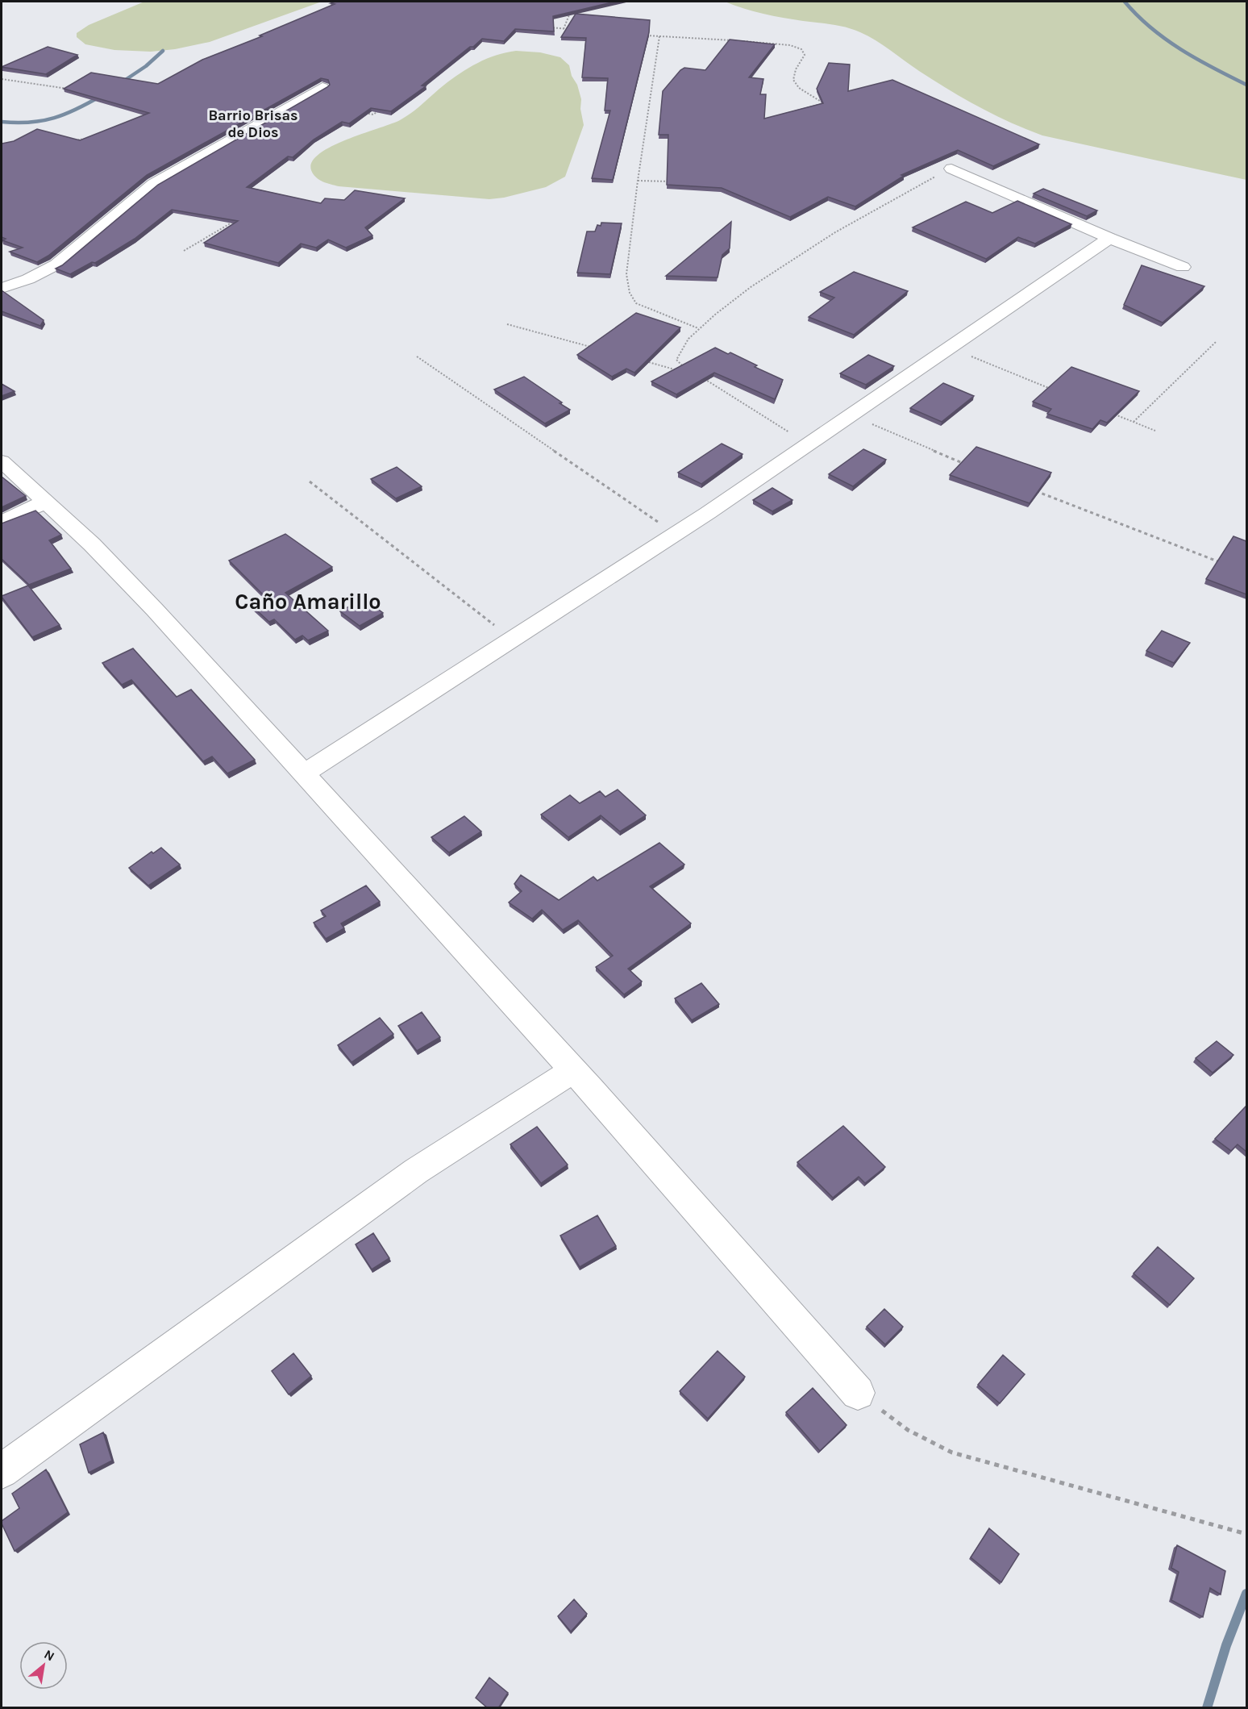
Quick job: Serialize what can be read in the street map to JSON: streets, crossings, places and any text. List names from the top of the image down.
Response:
{
  "districts": ["Barrio Brisas de Dios", "Caño Amarillo"],
  "north": "top right"
}
